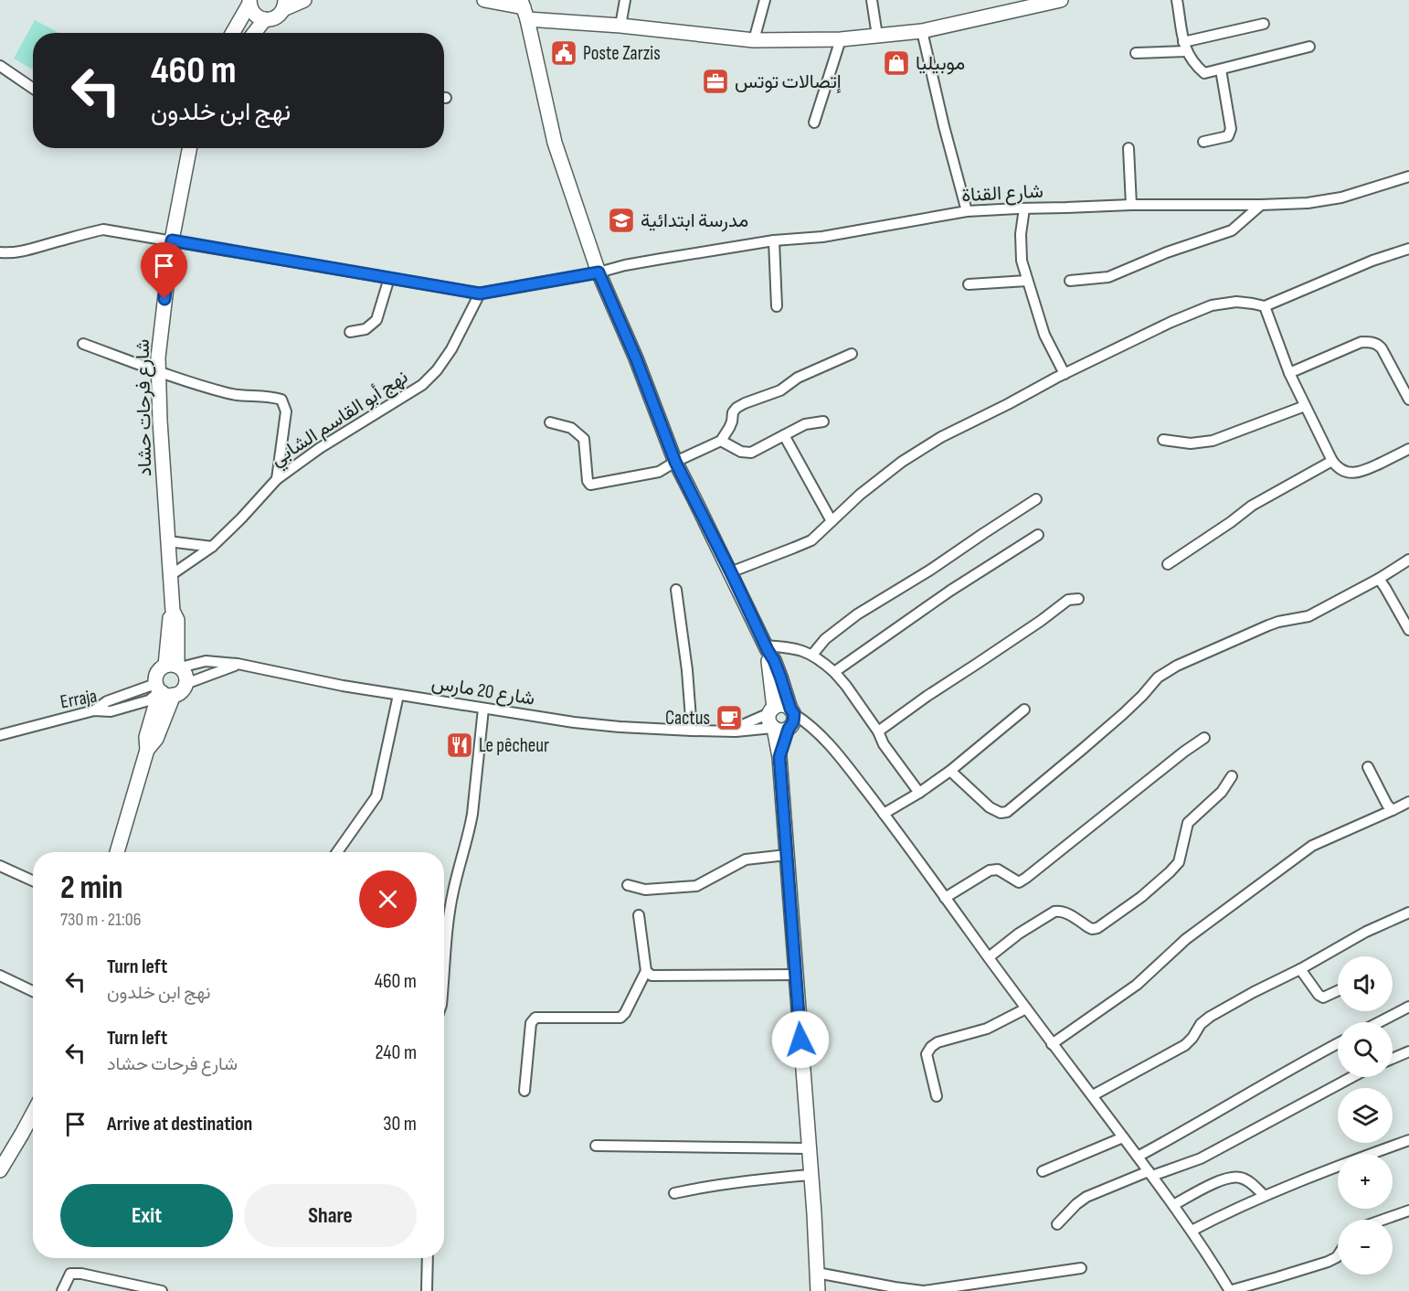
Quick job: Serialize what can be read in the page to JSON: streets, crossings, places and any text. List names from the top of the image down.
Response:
{
  "streets": {
    "main road": ["شارع فرحات حشاد"],
    "street": [
      "شارع القناة",
      "نهج أبو القاسم الشابي",
      "شارع 20 مارس",
      "Erraja"
    ]
  },
  "crossings": [
    ["شارع القناة", "شارع فرحات حشاد"],
    ["شارع القناة", "نهج أبو القاسم الشابي"],
    ["شارع فرحات حشاد", "نهج أبو القاسم الشابي"],
    ["شارع فرحات حشاد", "شارع 20 مارس"],
    ["شارع فرحات حشاد", "Erraja"],
    ["شارع 20 مارس", "Erraja"]
  ],
  "places": {
    "public building": ["Poste Zarzis"],
    "shop": ["موبيليا"],
    "office": ["إتصالات توتس"],
    "school or university": ["مدرسة ابتدائية"],
    "cafe": ["Cactus"],
    "restaurant": ["Le pêcheur"]
  },
  "page": {
    "turn": ["460 m", "نهج ابن خلدون"],
    "heading": ["2 min", "730 m · 21:06"],
    "list": [
      {
        "name": "Turn left",
        "note": "نهج ابن خلدون",
        "value": "460 m"
      },
      {
        "name": "Turn left",
        "note": "شارع فرحات حشاد",
        "value": "240 m"
      },
      {
        "name": "Arrive at destination",
        "value": "30 m"
      }
    ],
    "map_buttons": ["+", "−"],
    "buttons": ["Exit", "Share"]
  }
}
